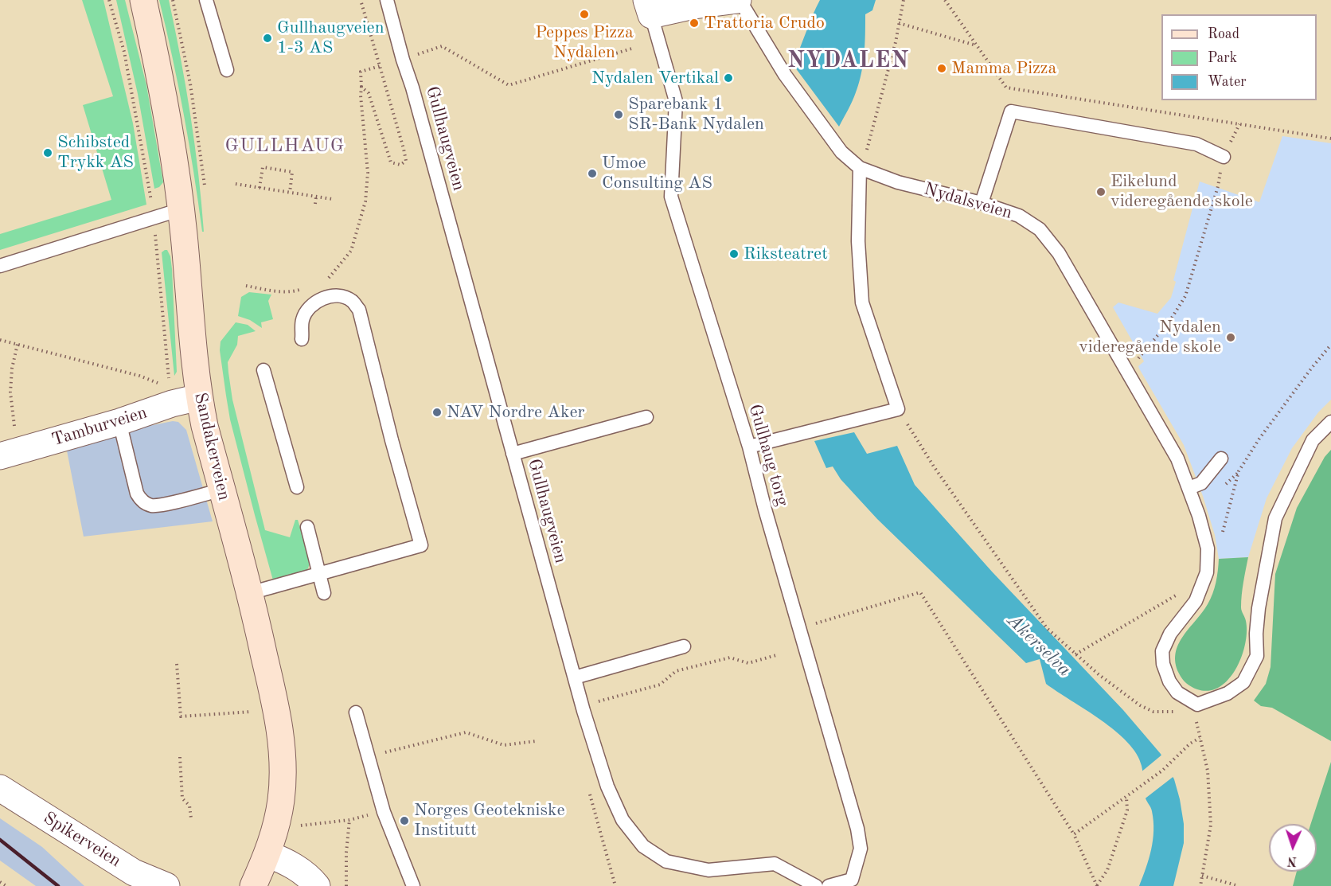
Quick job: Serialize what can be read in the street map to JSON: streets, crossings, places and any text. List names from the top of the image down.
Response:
{
  "streets": {
    "street": [
      "Nydalsveien",
      "Tamburveien",
      "Sandakerveien",
      "Spikerveien"
    ],
    "lane": ["Gullhaugveien", "Gullhaug torg"]
  },
  "crossings": [
    ["Nydalsveien", "Gullhaug torg"],
    ["Tamburveien", "Sandakerveien"]
  ],
  "districts": ["NYDALEN", "GULLHAUG"],
  "water": ["Akerselva"],
  "places": [
    "Peppes Pizza Nydalen",
    "Trattoria Crudo",
    "Gullhaugveien 1-3 AS",
    "Mamma Pizza",
    "Nydalen Vertikal",
    "Sparebank 1 SR-Bank Nydalen",
    "Schibsted Trykk AS",
    "Umoe Consulting AS",
    "Eikelund videregående skole",
    "Riksteatret",
    "Nydalen videregående skole",
    "NAV Nordre Aker",
    "Norges Geotekniske Institutt"
  ],
  "legend": ["Road", "Park", "Water"],
  "north": "bottom"
}
